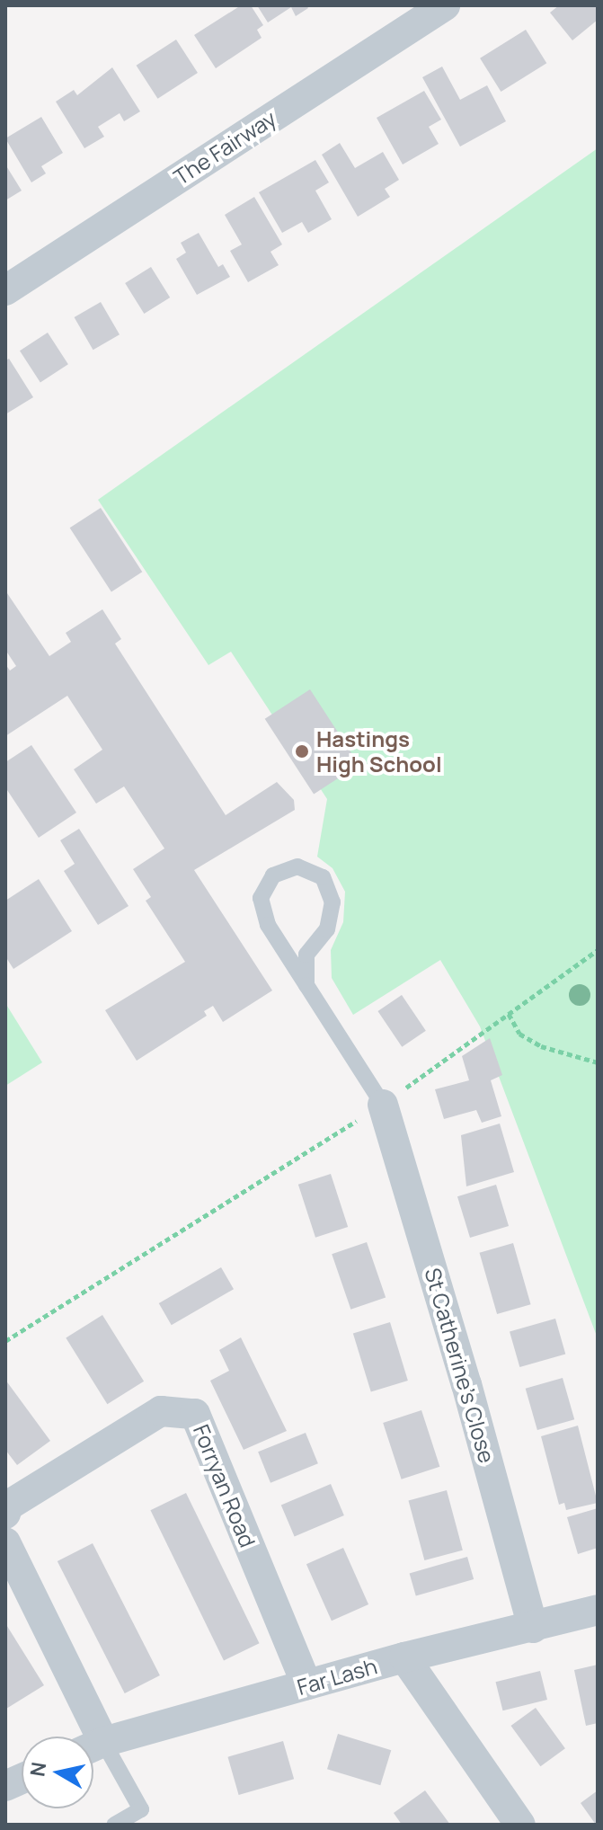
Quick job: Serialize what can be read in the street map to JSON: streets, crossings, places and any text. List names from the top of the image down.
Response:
{
  "streets": {
    "street": [
      "The Fairway",
      "St Catherine's Close",
      "Forryan Road",
      "Far Lash"
    ]
  },
  "crossings": [
    ["St Catherine's Close", "Far Lash"],
    ["Forryan Road", "Far Lash"]
  ],
  "places": ["Hastings High School"],
  "north": "left"
}
